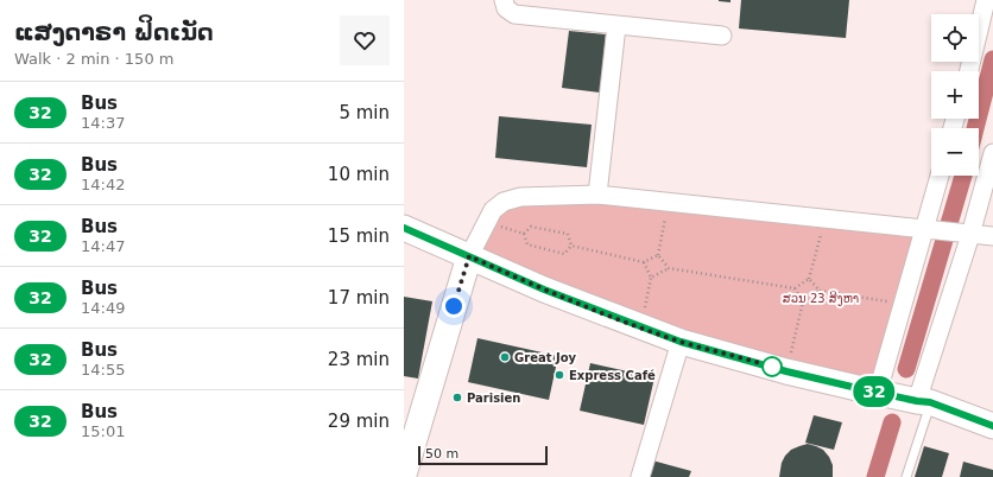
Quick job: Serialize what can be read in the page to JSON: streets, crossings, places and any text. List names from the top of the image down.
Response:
{
  "parks": ["ສວນ 23 ສິງຫາ"],
  "places": ["Great Joy", "Express Café", "Parisien"],
  "lines": ["bus line 32"],
  "scale_bar": "50 m",
  "page": {
    "heading": ["ແສງດາຣາ ຟິດເນັດ", "Walk · 2 min · 150 m"],
    "on_map": "32",
    "map_buttons": ["+", "−"],
    "list": [
      {
        "mark": "32",
        "name": "Bus",
        "note": "14:37",
        "value": "5 min"
      },
      {
        "mark": "32",
        "name": "Bus",
        "note": "14:42",
        "value": "10 min"
      },
      {
        "mark": "32",
        "name": "Bus",
        "note": "14:47",
        "value": "15 min"
      },
      {
        "mark": "32",
        "name": "Bus",
        "note": "14:49",
        "value": "17 min"
      },
      {
        "mark": "32",
        "name": "Bus",
        "note": "14:55",
        "value": "23 min"
      },
      {
        "mark": "32",
        "name": "Bus",
        "note": "15:01",
        "value": "29 min"
      }
    ],
    "scale": "50 m"
  }
}
